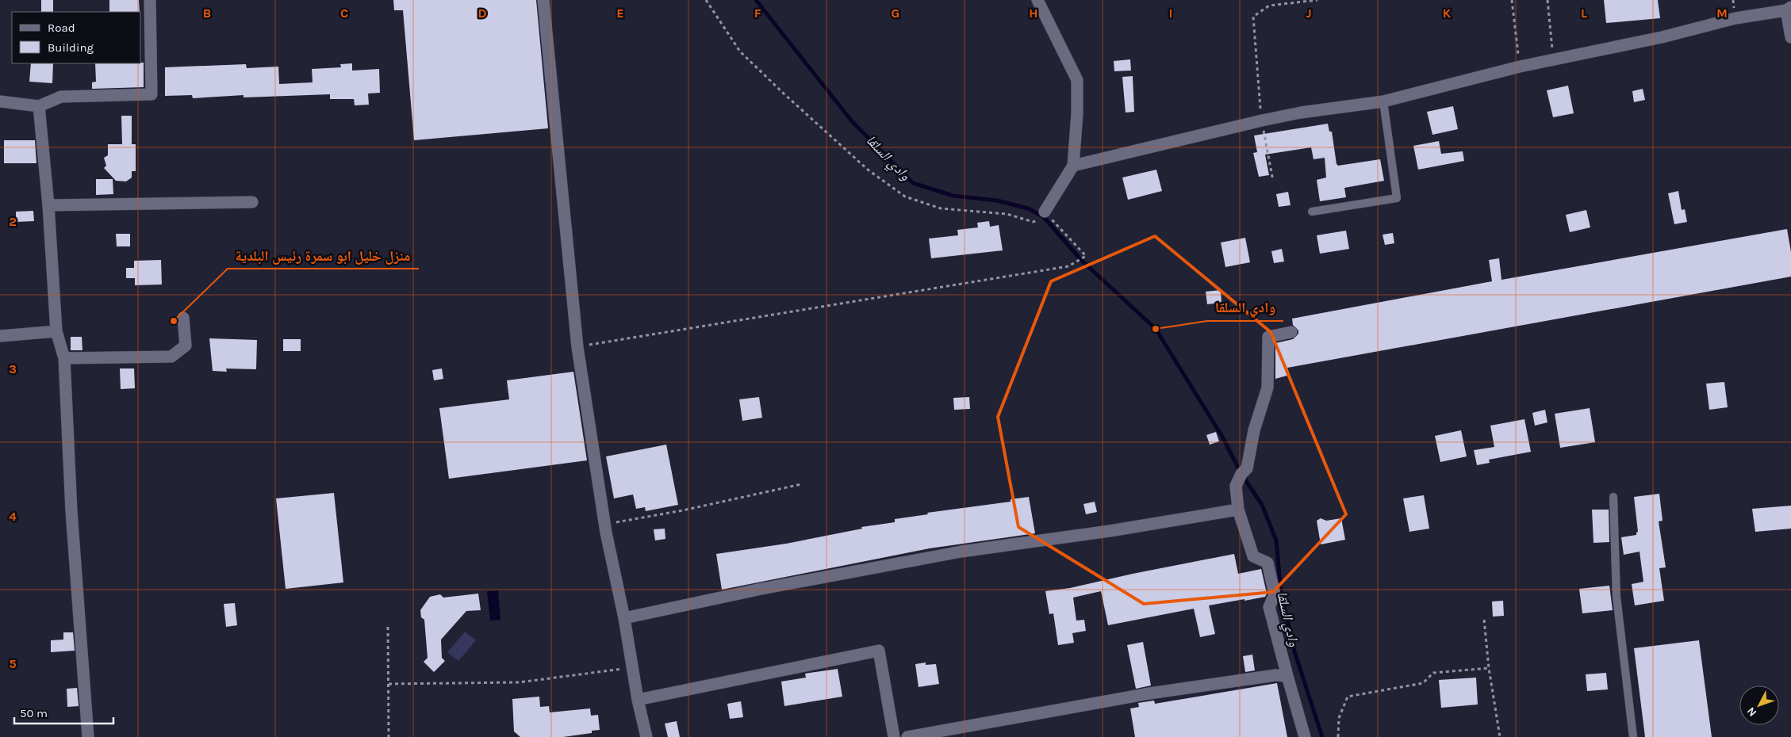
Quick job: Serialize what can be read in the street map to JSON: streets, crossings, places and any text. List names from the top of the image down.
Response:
{
  "water": ["وادي السلقا"],
  "places": ["منزل خليل ابو سمرة رئيس البلدية", "وادي السلقا"],
  "legend": ["Road", "Building"],
  "scale_bar": "50 m",
  "north": "bottom left",
  "grid": {
    "columns": [
      "B",
      "C",
      "D",
      "E",
      "F",
      "G",
      "H",
      "I",
      "J",
      "K",
      "L",
      "M"
    ],
    "rows": [
      "2",
      "3",
      "4",
      "5"
    ]
  }
}
